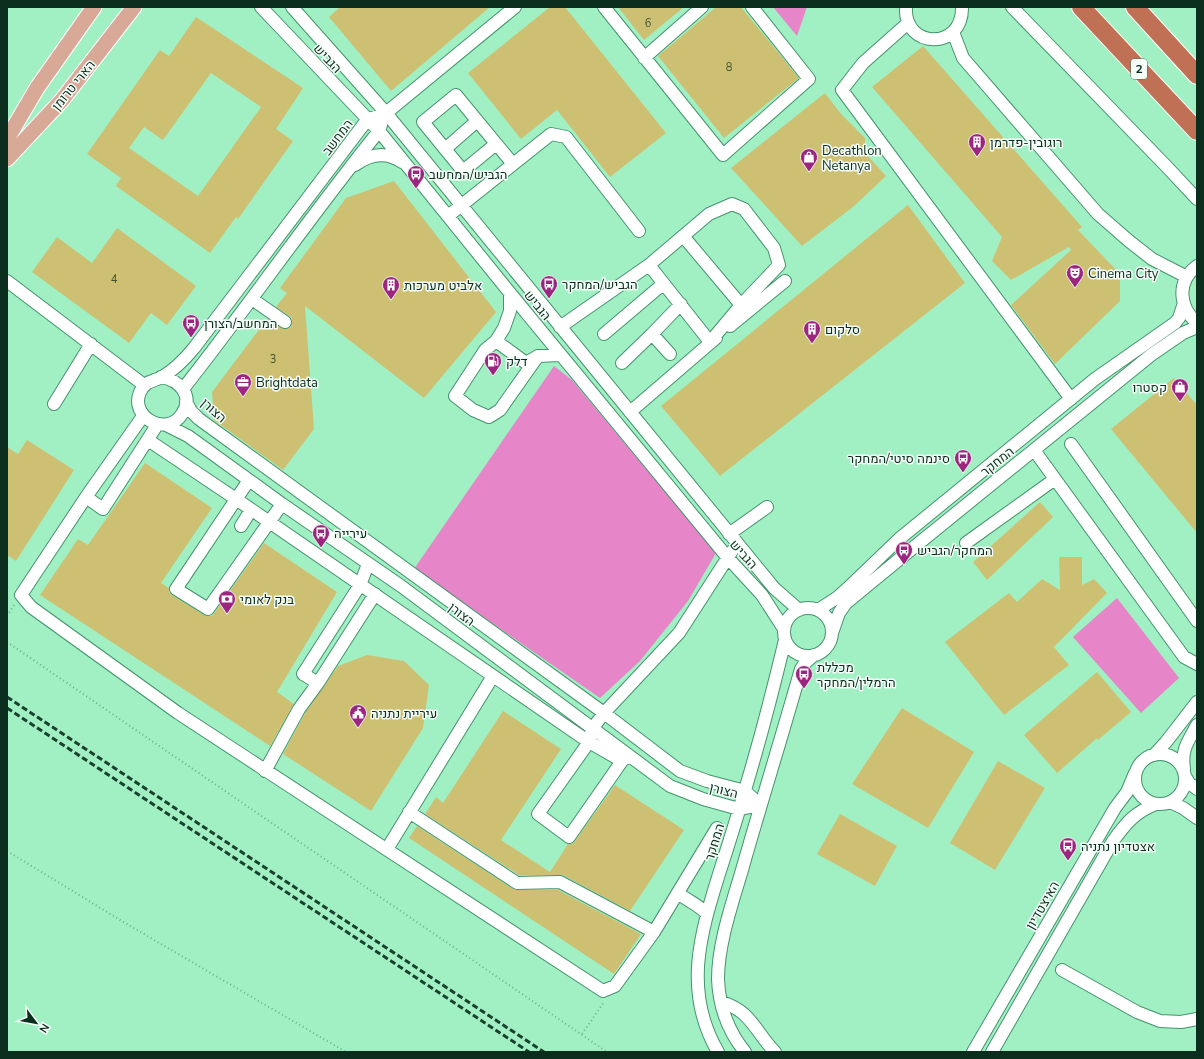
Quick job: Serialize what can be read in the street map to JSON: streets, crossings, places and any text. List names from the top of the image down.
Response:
{
  "streets": {
    "highway": ["2"],
    "main road": ["הארי טרומן"],
    "street": [
      "הגביש",
      "המחשב",
      "הצורן",
      "המחקר",
      "האיצטדיון"
    ]
  },
  "crossings": [
    ["הגביש", "המחשב"],
    ["הגביש", "המחקר"],
    ["המחשב", "הצורן"],
    ["הצורן", "המחקר"]
  ],
  "places": {
    "building": ["רוגובין-פדרמן", "אלביט מערכות", "סלקום"],
    "shop": ["Decathlon Netanya", "קסטרו"],
    "bus stop": [
      "הגביש/המחשב",
      "הגביש/המחקר",
      "המחשב/הצורן",
      "סינמה סיטי/המחקר",
      "עירייה",
      "המחקר/הגביש",
      "מכללת הרמלין/המחקר",
      "אצטדיון נתניה"
    ],
    "theatre": ["Cinema City"],
    "fuel station": ["דלק"],
    "office": ["Brightdata"],
    "bank": ["בנק לאומי"],
    "public building": ["עיריית נתניה"]
  },
  "house_numbers": [
    "6",
    "8",
    "4",
    "3"
  ],
  "north": "bottom right"
}
